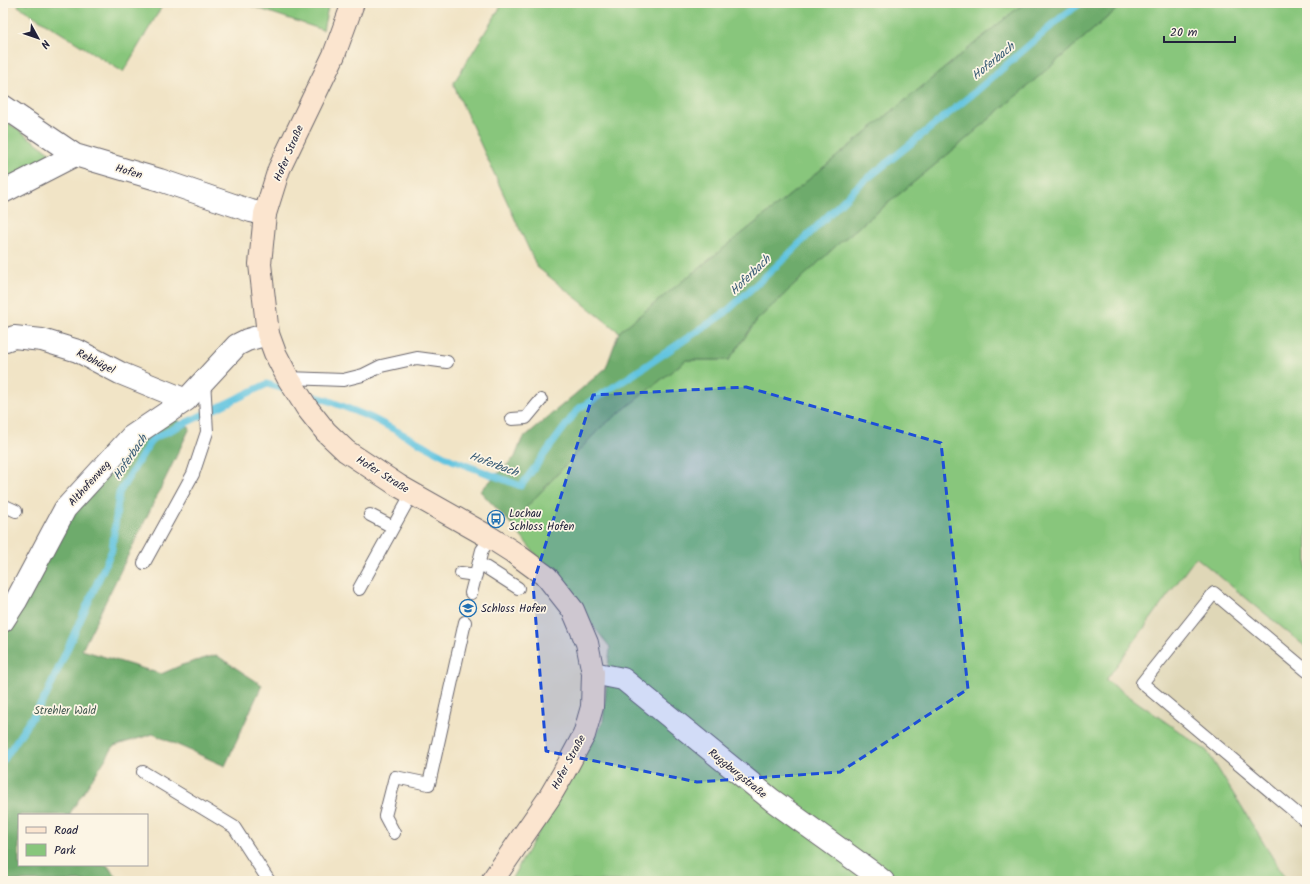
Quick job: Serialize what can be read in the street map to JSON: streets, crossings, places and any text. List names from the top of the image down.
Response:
{
  "streets": {
    "street": [
      "Hofer Straße",
      "Hofen",
      "Rebhügel",
      "Althofenweg",
      "Ruggburgstraße"
    ]
  },
  "crossings": [
    ["Hofer Straße", "Hofen"],
    ["Hofer Straße", "Althofenweg"],
    ["Hofer Straße", "Ruggburgstraße"],
    ["Rebhügel", "Althofenweg"]
  ],
  "water": ["Hoferbach"],
  "parks": ["Strehler Wald"],
  "places": {
    "bus stop": ["Lochau Schloss Hofen"],
    "school or university": ["Schloss Hofen"]
  },
  "legend": ["Road", "Park"],
  "scale_bar": "20 m",
  "north": "bottom right"
}
